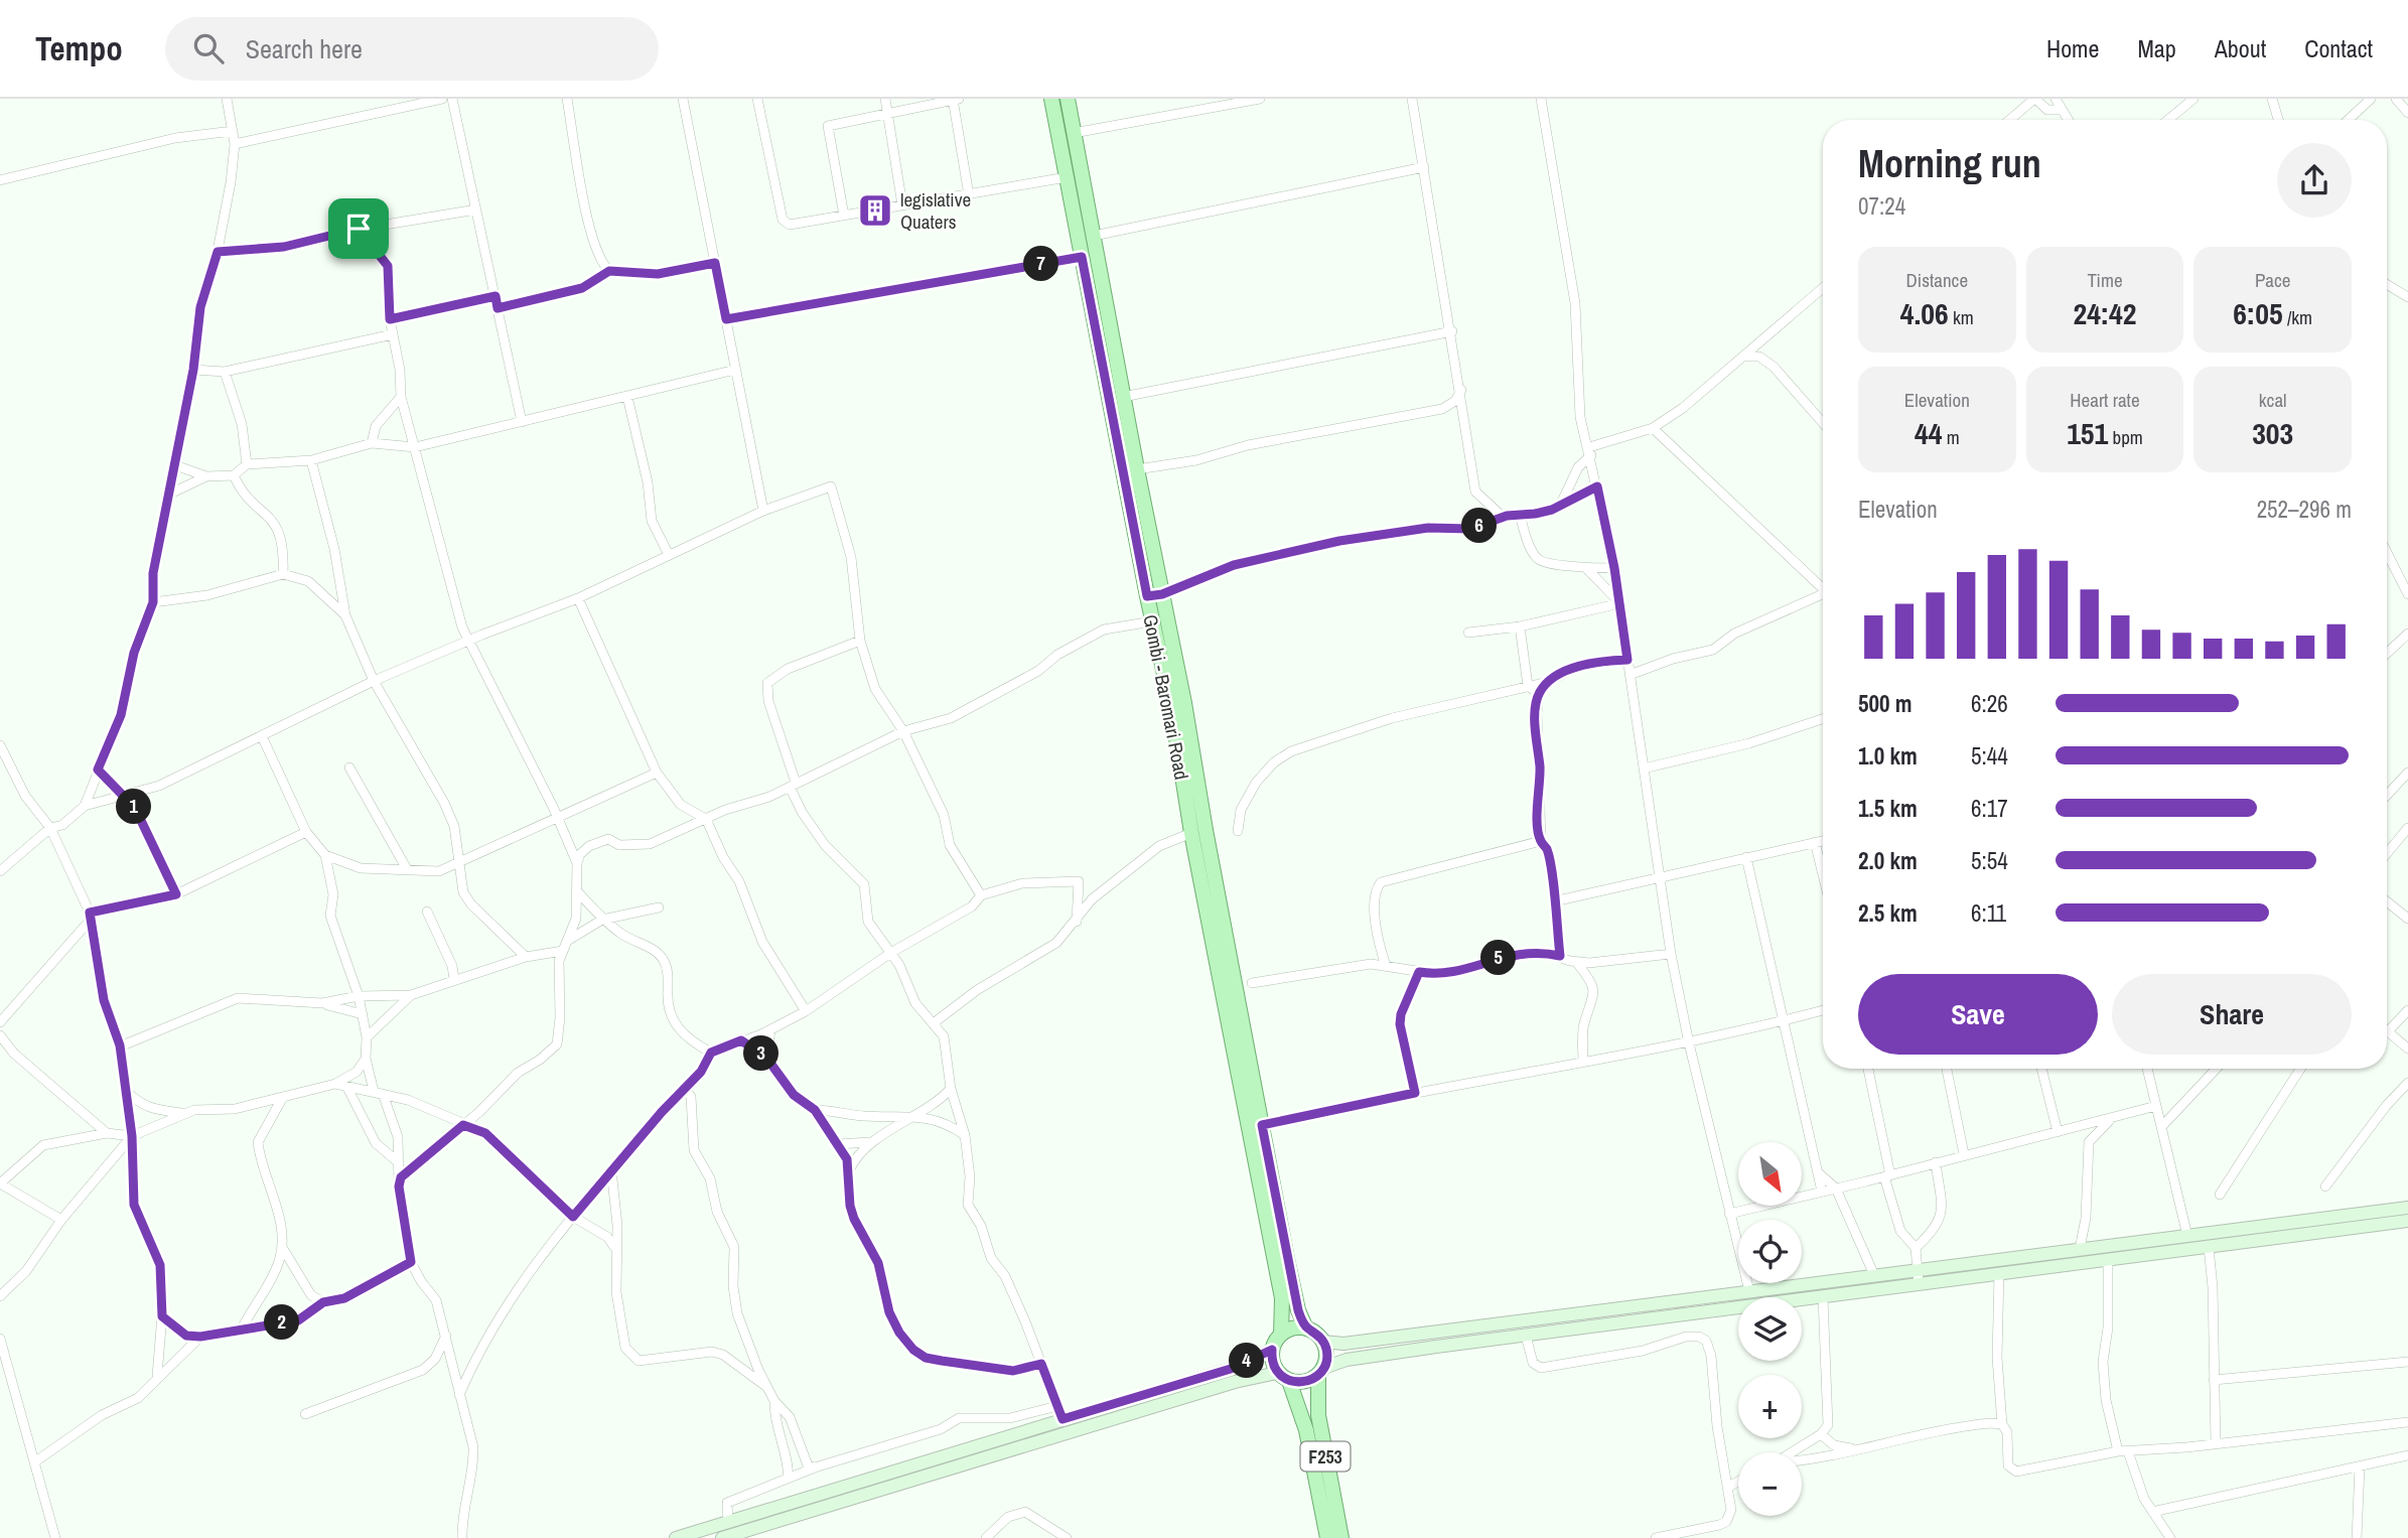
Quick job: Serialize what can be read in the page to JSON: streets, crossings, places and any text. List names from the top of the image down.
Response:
{
  "streets": {
    "main road": ["Gombi - Baromari Road", "F253"]
  },
  "places": {
    "building": ["legislative Quaters"]
  },
  "north": "bottom right",
  "page": {
    "header": "Tempo",
    "search": "Search here",
    "nav": [
      "Home",
      "Map",
      "About",
      "Contact"
    ],
    "heading": ["Morning run", "07:24"],
    "stats": [
      ["Distance", "4.06 km"],
      ["Time", "24:42"],
      ["Pace", "6:05 /km"],
      ["Elevation", "44 m"],
      ["Heart rate", "151 bpm"],
      ["kcal", "303"]
    ],
    "pins": [
      "7",
      "6",
      "1",
      "5",
      "3",
      "2",
      "4"
    ],
    "chart": ["Elevation", "252–296 m"],
    "list": [
      {
        "name": "500 m",
        "note": "6:26"
      },
      {
        "name": "1.0 km",
        "note": "5:44"
      },
      {
        "name": "1.5 km",
        "note": "6:17"
      },
      {
        "name": "2.0 km",
        "note": "5:54"
      },
      {
        "name": "2.5 km",
        "note": "6:11"
      }
    ],
    "buttons": ["Save", "Share"],
    "map_buttons": ["+", "−"]
  }
}
